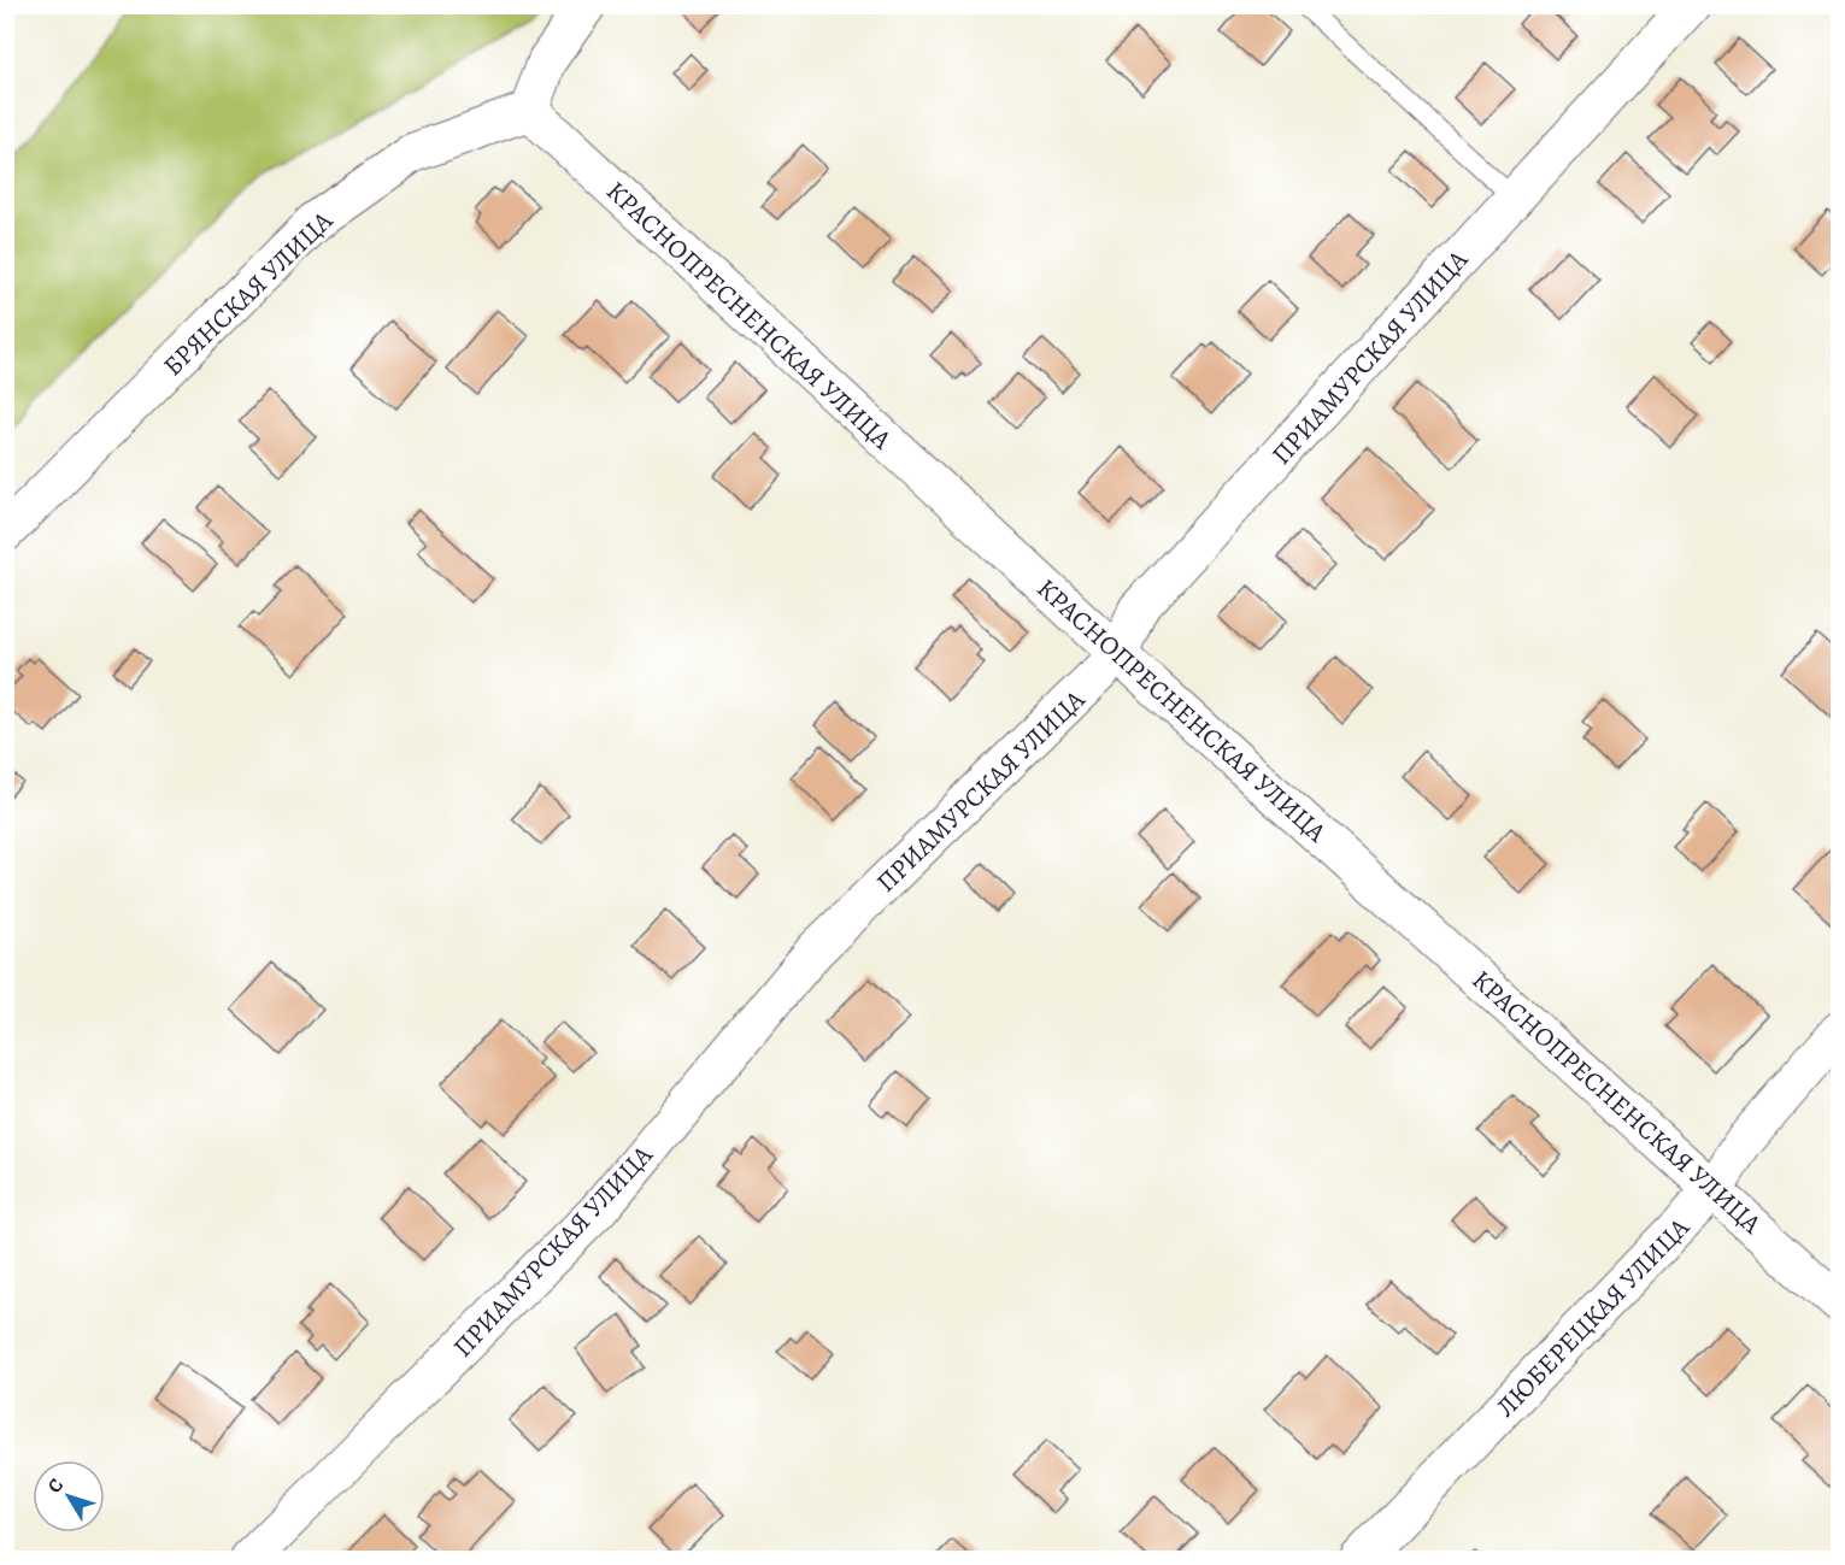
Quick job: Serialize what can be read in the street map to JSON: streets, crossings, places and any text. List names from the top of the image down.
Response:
{
  "streets": {
    "street": [
      "БРЯНСКАЯ УЛИЦА",
      "КРАСНОПРЕСНЕНСКАЯ УЛИЦА",
      "ПРИАМУРСКАЯ УЛИЦА",
      "ЛЮБЕРЕЦКАЯ УЛИЦА"
    ]
  },
  "crossings": [
    ["БРЯНСКАЯ УЛИЦА", "КРАСНОПРЕСНЕНСКАЯ УЛИЦА"],
    ["КРАСНОПРЕСНЕНСКАЯ УЛИЦА", "ПРИАМУРСКАЯ УЛИЦА"],
    ["КРАСНОПРЕСНЕНСКАЯ УЛИЦА", "ЛЮБЕРЕЦКАЯ УЛИЦА"]
  ],
  "north": "top left"
}
